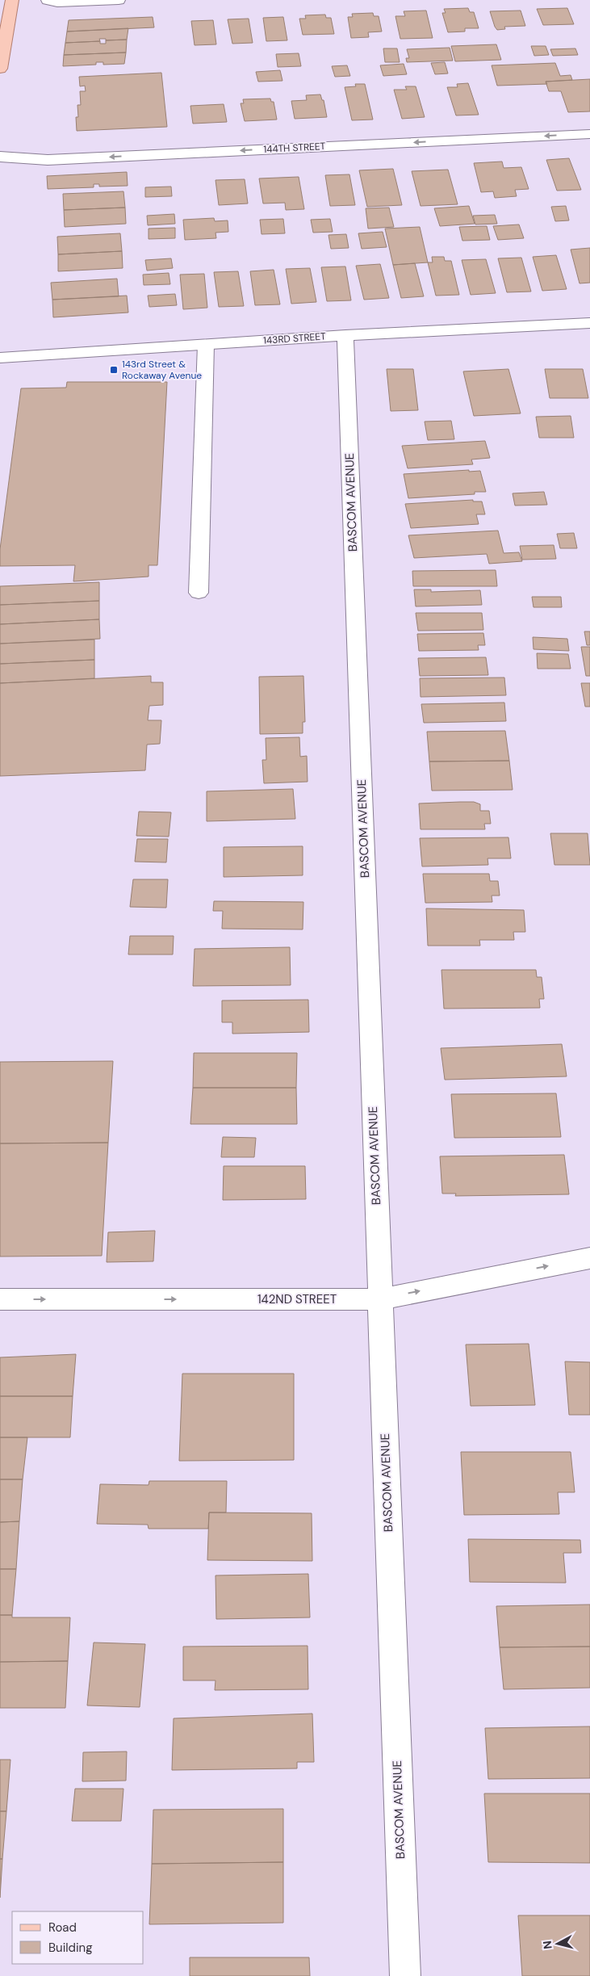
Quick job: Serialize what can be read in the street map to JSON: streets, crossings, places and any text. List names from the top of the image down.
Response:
{
  "streets": {
    "street": [
      "144TH STREET",
      "143RD STREET",
      "BASCOM AVENUE",
      "142ND STREET"
    ]
  },
  "crossings": [
    ["143RD STREET", "BASCOM AVENUE"],
    ["BASCOM AVENUE", "142ND STREET"]
  ],
  "one_way": ["144TH STREET", "142ND STREET"],
  "places": {
    "transit": ["143rd Street & Rockaway Avenue"]
  },
  "legend": ["Road", "Building"],
  "north": "left"
}
